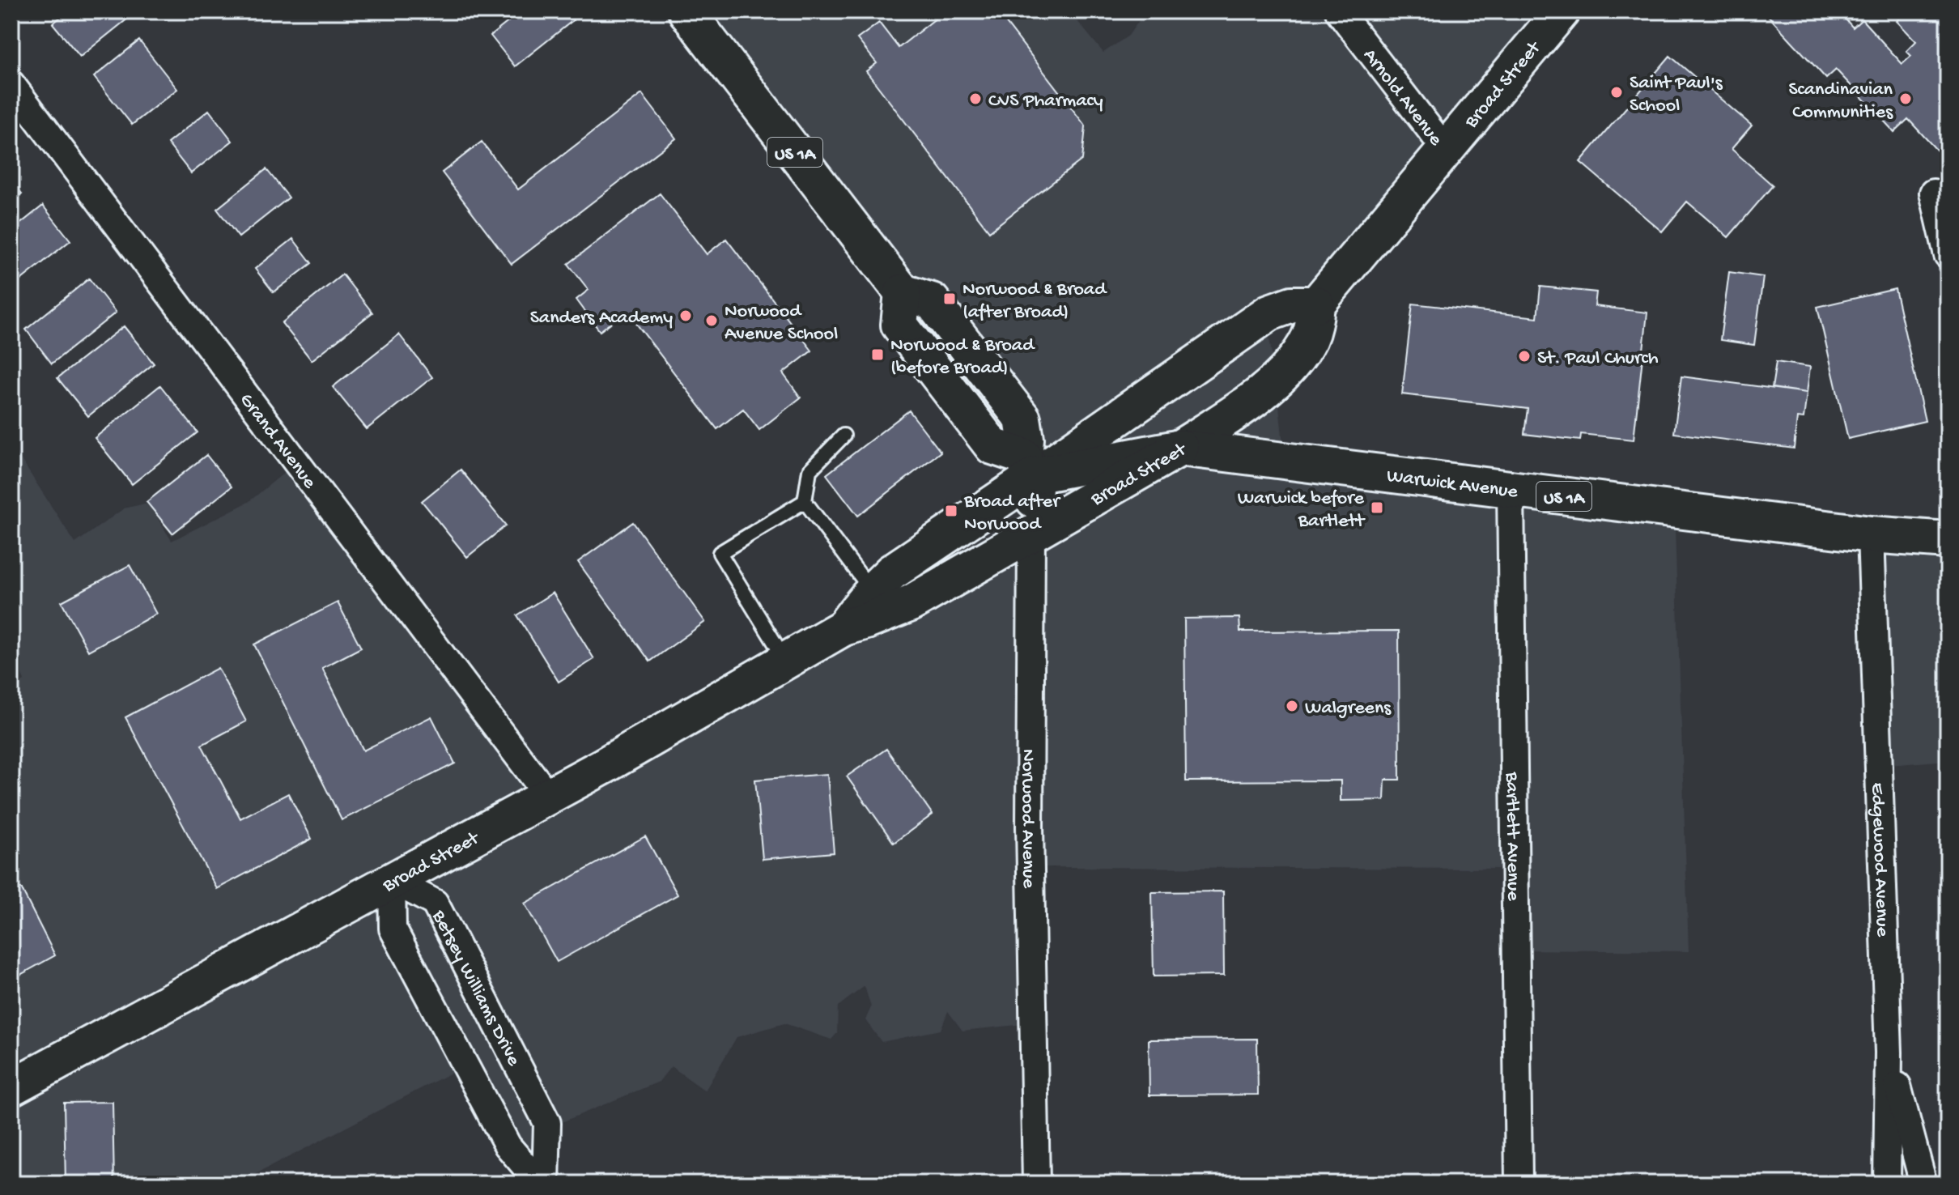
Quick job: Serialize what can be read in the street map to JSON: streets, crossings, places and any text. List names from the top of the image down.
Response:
{
  "streets": {
    "main road": [
      "Broad Street",
      "US 1A",
      "Warwick Avenue",
      "Norwood Avenue"
    ],
    "street": [
      "Arnold Avenue",
      "Grand Avenue",
      "Bartlett Avenue",
      "Edgewood Avenue",
      "Betsey Williams Drive"
    ]
  },
  "crossings": [
    ["Broad Street", "Arnold Avenue"],
    ["Broad Street", "US 1A"],
    ["Broad Street", "Grand Avenue"],
    ["Broad Street", "Warwick Avenue"],
    ["Broad Street", "Norwood Avenue"],
    ["Broad Street", "Betsey Williams Drive"],
    ["US 1A", "Warwick Avenue"],
    ["US 1A", "Norwood Avenue"],
    ["Warwick Avenue", "Norwood Avenue"],
    ["Warwick Avenue", "Bartlett Avenue"],
    ["Warwick Avenue", "Edgewood Avenue"]
  ],
  "places": {
    "other": [
      "Saint Paul's School",
      "CVS Pharmacy",
      "Scandinavian Communities",
      "Sanders Academy",
      "Norwood Avenue School",
      "St. Paul Church",
      "Walgreens"
    ],
    "transit": [
      "Norwood & Broad (after Broad)",
      "Norwood & Broad (before Broad)",
      "Warwick before Bartlett",
      "Broad after Norwood"
    ]
  }
}
